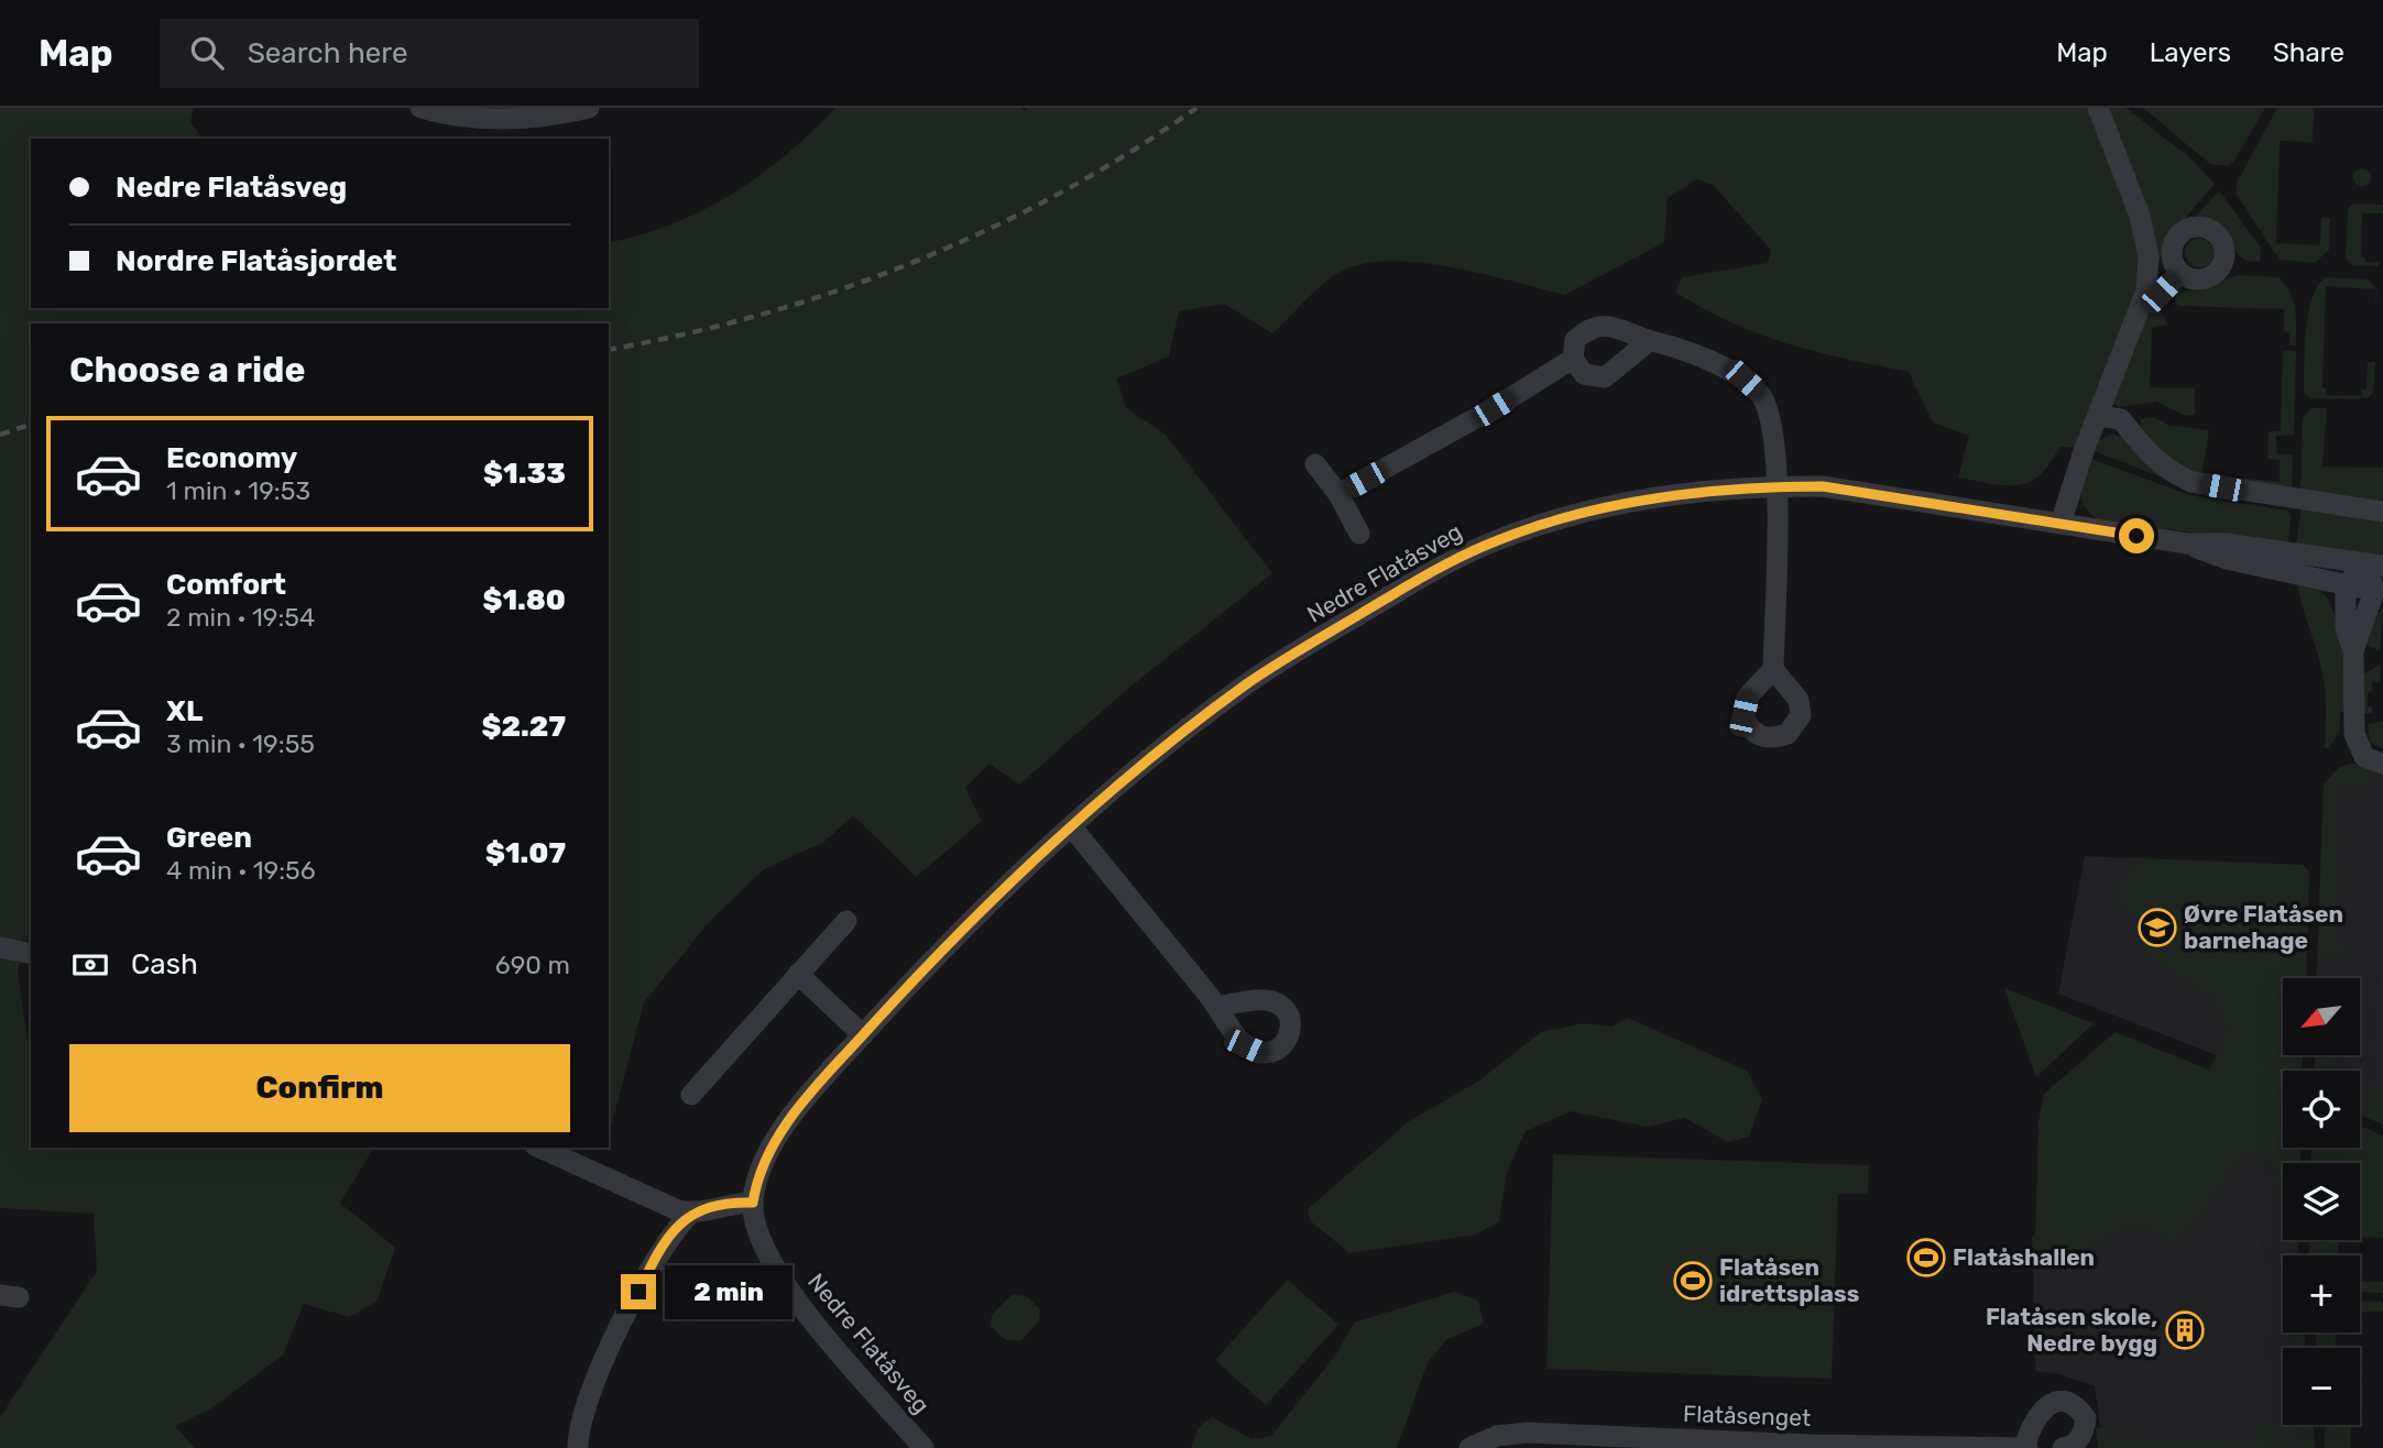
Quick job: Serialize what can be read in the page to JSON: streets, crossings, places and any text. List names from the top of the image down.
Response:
{
  "streets": {
    "street": ["Nedre Flatåsveg", "Flatåsenget"]
  },
  "places": {
    "school or university": ["Øvre Flatåsen barnehage"],
    "sports": ["Flatåshallen", "Flatåsen idrettsplass"],
    "building": ["Flatåsen skole, Nedre bygg"]
  },
  "north": "bottom left",
  "page": {
    "header": "Map",
    "search": "Search here",
    "nav": ["Map", "Layers", "Share"],
    "banner": ["Nedre Flatåsveg", "Nordre Flatåsjordet"],
    "heading": "Choose a ride",
    "list": [
      {
        "name": "Economy",
        "note": "1 min · 19:53",
        "value": "$1.33"
      },
      {
        "name": "Comfort",
        "note": "2 min · 19:54",
        "value": "$1.80"
      },
      {
        "name": "XL",
        "note": "3 min · 19:55",
        "value": "$2.27"
      },
      {
        "name": "Green",
        "note": "4 min · 19:56",
        "value": "$1.07"
      }
    ],
    "pay": ["Cash", "690 m"],
    "map_buttons": ["+", "−"],
    "buttons": "Confirm",
    "bubble": "2 min"
  }
}
